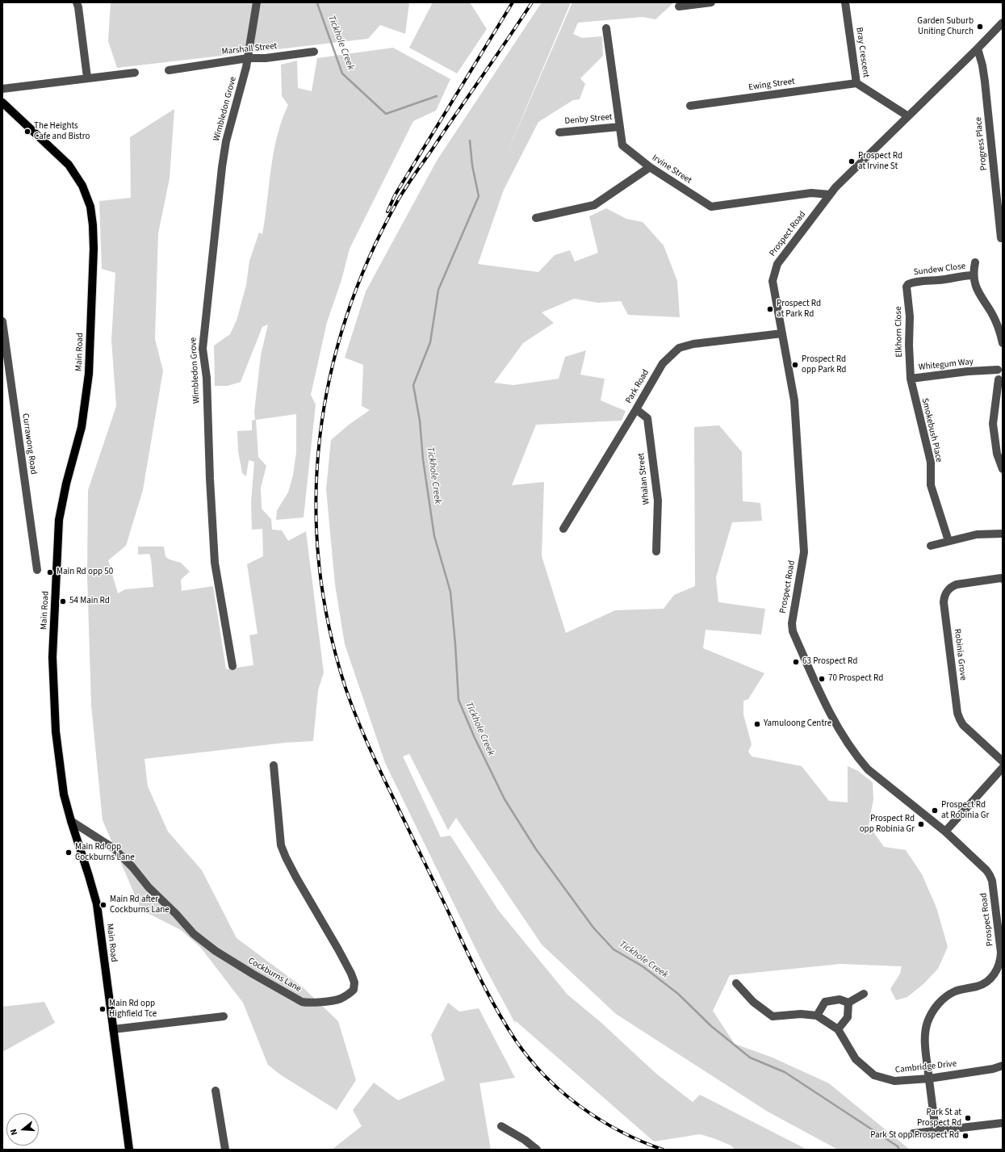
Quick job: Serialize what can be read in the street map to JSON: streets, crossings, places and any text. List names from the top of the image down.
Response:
{
  "streets": {
    "main road": ["Main Road"],
    "street": [
      "Marshall Street",
      "Bray Crescent",
      "Ewing Street",
      "Wimbledon Grove",
      "Denby Street",
      "Progress Place",
      "Irvine Street",
      "Prospect Road",
      "Sundew Close",
      "Elkhorn Close",
      "Whitegum Way",
      "Park Road",
      "Smokebush Place",
      "Currawong Road",
      "Whalan Street",
      "Robinia Grove",
      "Cockburns Lane",
      "Cambridge Drive"
    ]
  },
  "crossings": [
    ["Marshall Street", "Wimbledon Grove"],
    ["Bray Crescent", "Ewing Street"],
    ["Bray Crescent", "Prospect Road"],
    ["Denby Street", "Irvine Street"],
    ["Progress Place", "Prospect Road"],
    ["Irvine Street", "Prospect Road"],
    ["Prospect Road", "Park Road"],
    ["Prospect Road", "Cambridge Drive"],
    ["Sundew Close", "Elkhorn Close"],
    ["Elkhorn Close", "Whitegum Way"],
    ["Elkhorn Close", "Smokebush Place"],
    ["Main Road", "Cockburns Lane"],
    ["Whitegum Way", "Smokebush Place"],
    ["Park Road", "Whalan Street"]
  ],
  "water": ["Tickhole Creek"],
  "places": [
    "Garden Suburb Uniting Church",
    "The Heights Cafe and Bistro",
    "Prospect Rd at Irvine St",
    "Prospect Rd at Park Rd",
    "Prospect Rd opp Park Rd",
    "Main Rd opp 50",
    "54 Main Rd",
    "63 Prospect Rd",
    "70 Prospect Rd",
    "Yamuloong Centre",
    "Prospect Rd at Robinia Gr",
    "Prospect Rd opp Robinia Gr",
    "Main Rd opp Cockburns Lane",
    "Main Rd after Cockburns Lane",
    "Main Rd opp Highfield Tce",
    "Park St at Prospect Rd",
    "Park St opp Prospect Rd"
  ],
  "north": "left"
}
